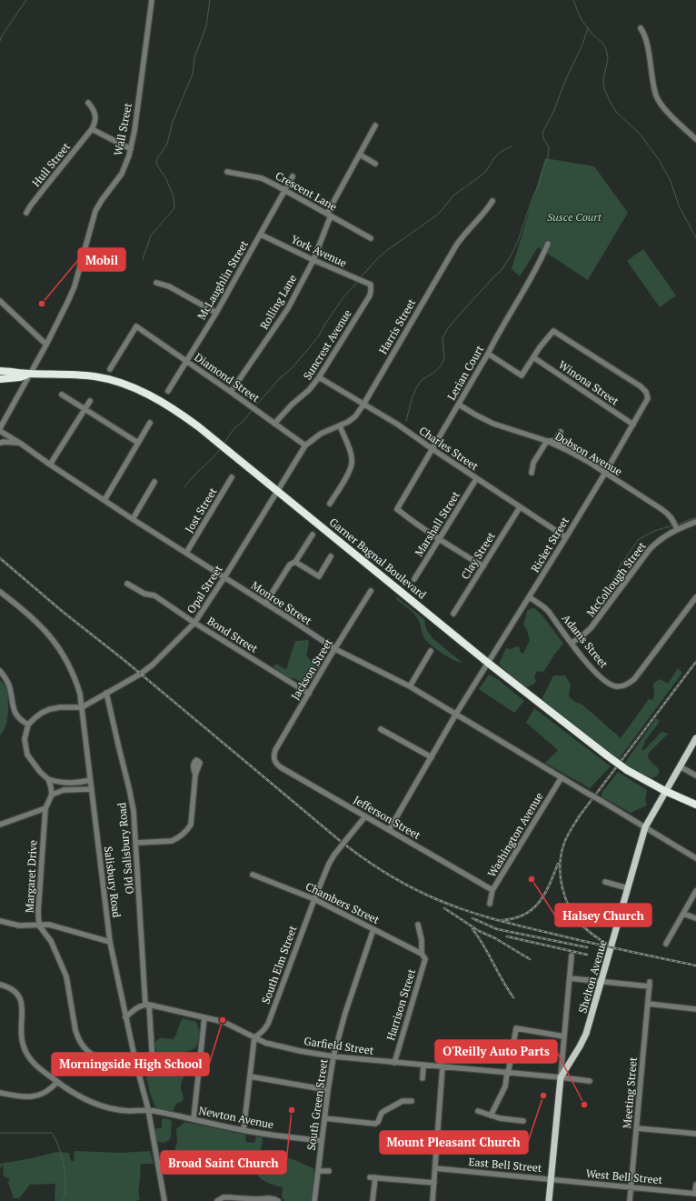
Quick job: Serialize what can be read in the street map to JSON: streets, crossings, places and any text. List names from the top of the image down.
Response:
{
  "streets": {
    "highway": ["Garner Bagnal Boulevard"],
    "main road": ["Shelton Avenue"],
    "street": [
      "Wall Street",
      "Hull Street",
      "Crescent Lane",
      "York Avenue",
      "McLaughlin Street",
      "Rolling Lane",
      "Harris Street",
      "Suncrest Avenue",
      "Lerian Court",
      "Diamond Street",
      "Winona Street",
      "Charles Street",
      "Dobson Avenue",
      "Jost Street",
      "Marshall Street",
      "Ricket Street",
      "Clay Street",
      "McCollough Street",
      "Opal Street",
      "Monroe Street",
      "Bond Street",
      "Adams Street",
      "Jackson Street",
      "Jefferson Street",
      "Washington Avenue",
      "Old Salisbury Road",
      "Margaret Drive",
      "Salisbury Road",
      "Chambers Street",
      "South Elm Street",
      "Harrison Street",
      "Garfield Street",
      "Meeting Street",
      "South Green Street",
      "Newton Avenue",
      "East Bell Street",
      "West Bell Street"
    ]
  },
  "crossings": [
    ["Wall Street", "Garner Bagnal Boulevard"],
    ["Crescent Lane", "McLaughlin Street"],
    ["Crescent Lane", "Rolling Lane"],
    ["York Avenue", "McLaughlin Street"],
    ["York Avenue", "Rolling Lane"],
    ["York Avenue", "Suncrest Avenue"],
    ["McLaughlin Street", "Diamond Street"],
    ["Rolling Lane", "Diamond Street"],
    ["Harris Street", "Diamond Street"],
    ["Harris Street", "Charles Street"],
    ["Harris Street", "Opal Street"],
    ["Suncrest Avenue", "Diamond Street"],
    ["Suncrest Avenue", "Charles Street"],
    ["Lerian Court", "Charles Street"],
    ["Lerian Court", "Dobson Avenue"],
    ["Lerian Court", "Marshall Street"],
    ["Diamond Street", "Opal Street"],
    ["Winona Street", "Ricket Street"],
    ["Charles Street", "Marshall Street"],
    ["Charles Street", "Ricket Street"],
    ["Charles Street", "Clay Street"],
    ["Dobson Avenue", "Ricket Street"],
    ["Dobson Avenue", "McCollough Street"],
    ["Jost Street", "Monroe Street"],
    ["Ricket Street", "Garner Bagnal Boulevard"],
    ["Ricket Street", "Monroe Street"],
    ["Ricket Street", "Adams Street"],
    ["Ricket Street", "Jefferson Street"],
    ["Garner Bagnal Boulevard", "Opal Street"],
    ["Garner Bagnal Boulevard", "Shelton Avenue"],
    ["McCollough Street", "Adams Street"],
    ["Opal Street", "Monroe Street"],
    ["Opal Street", "Bond Street"],
    ["Opal Street", "Old Salisbury Road"],
    ["Opal Street", "Salisbury Road"],
    ["Monroe Street", "Jackson Street"],
    ["Monroe Street", "Washington Avenue"],
    ["Monroe Street", "Shelton Avenue"],
    ["Bond Street", "Jackson Street"],
    ["Jackson Street", "Jefferson Street"],
    ["Jefferson Street", "Washington Avenue"],
    ["Jefferson Street", "South Elm Street"],
    ["Old Salisbury Road", "Garfield Street"],
    ["Margaret Drive", "Salisbury Road"],
    ["Salisbury Road", "Newton Avenue"],
    ["Chambers Street", "South Elm Street"],
    ["Chambers Street", "Harrison Street"],
    ["Chambers Street", "South Green Street"],
    ["South Elm Street", "Garfield Street"],
    ["Shelton Avenue", "Garfield Street"],
    ["Shelton Avenue", "Meeting Street"],
    ["Harrison Street", "Garfield Street"],
    ["Garfield Street", "South Green Street"],
    ["Meeting Street", "West Bell Street"],
    ["South Green Street", "Newton Avenue"],
    ["East Bell Street", "West Bell Street"]
  ],
  "parks": ["Susce Court"],
  "places": [
    "Mobil",
    "Halsey Church",
    "Morningside High School",
    "Mount Pleasant Church",
    "O'Reilly Auto Parts",
    "Broad Saint Church"
  ]
}
